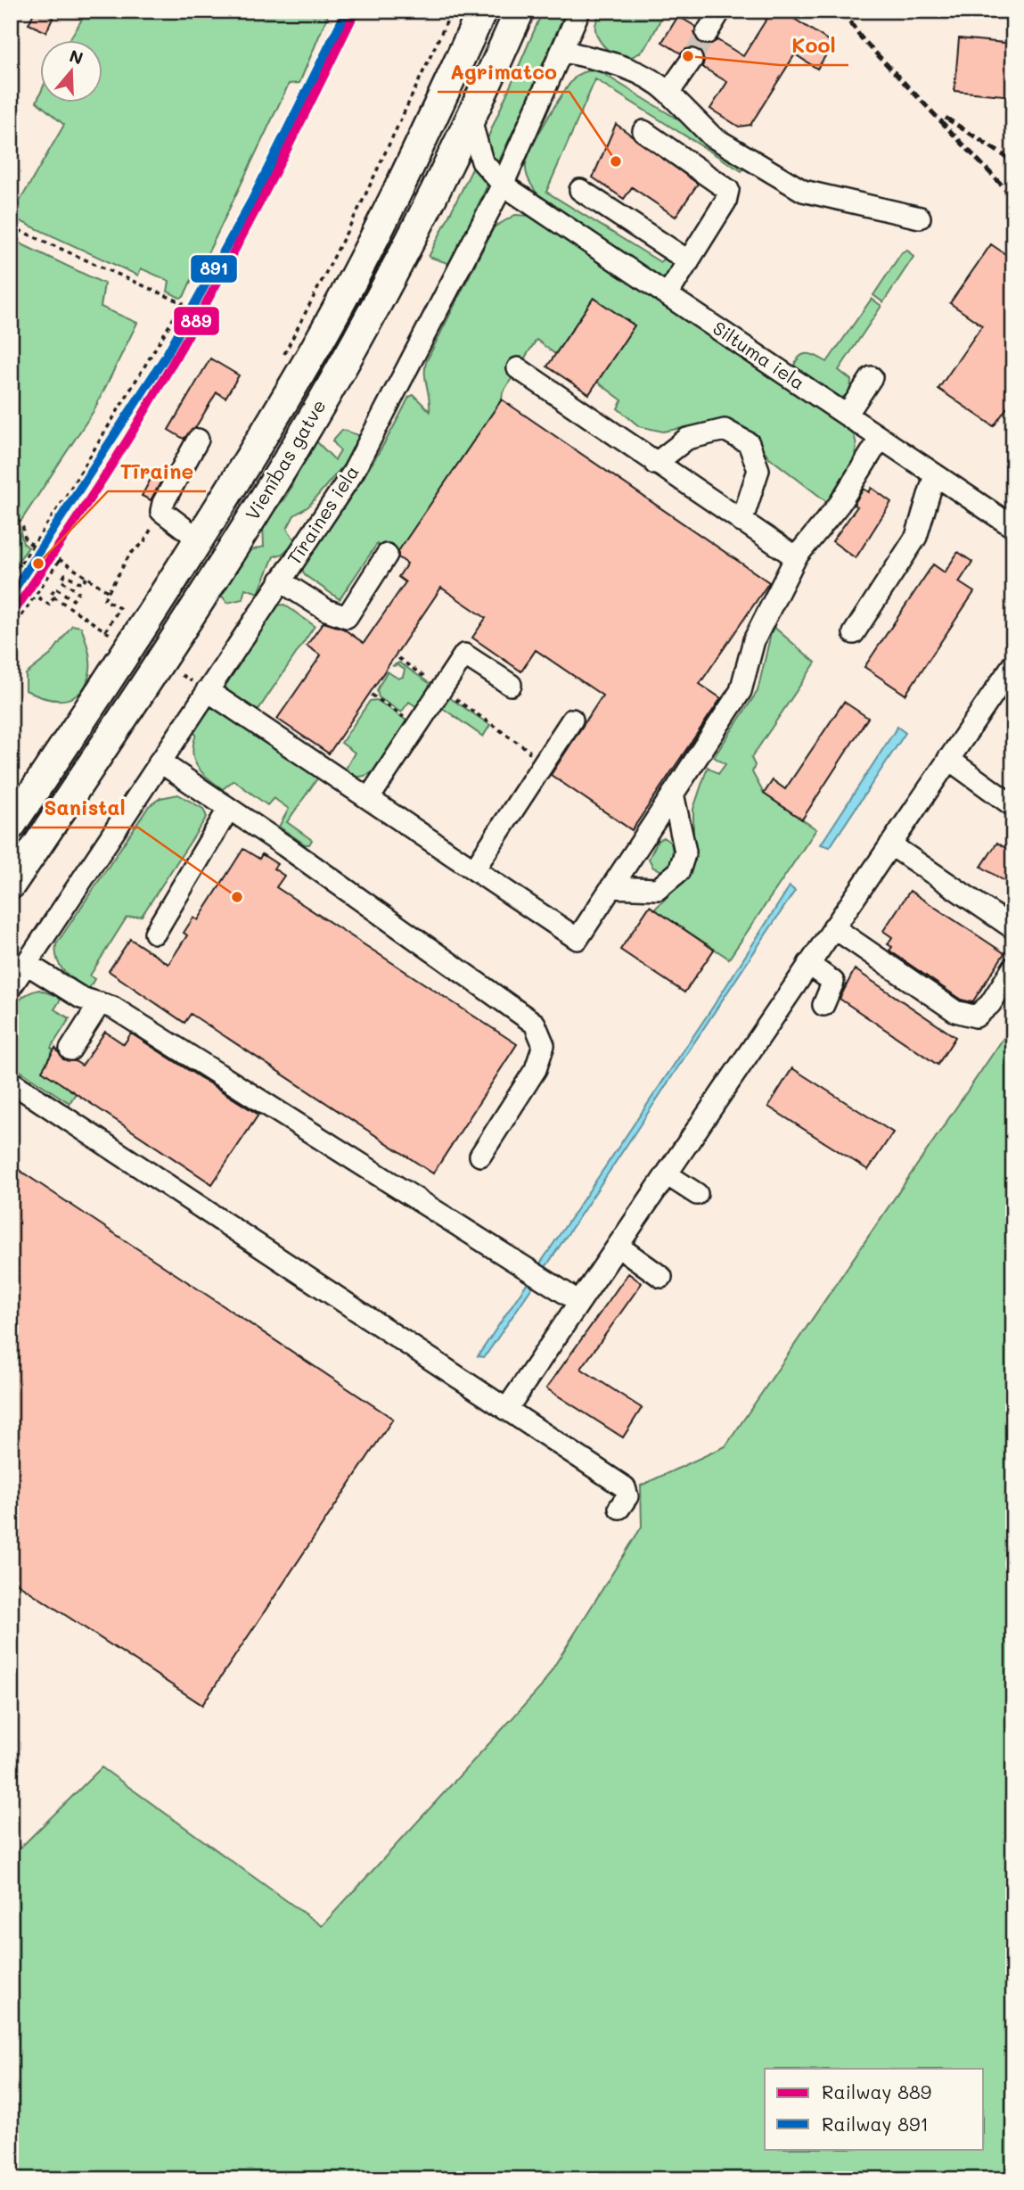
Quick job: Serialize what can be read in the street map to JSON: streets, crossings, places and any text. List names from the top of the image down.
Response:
{
  "streets": {
    "highway": ["Vienības gatve"],
    "street": ["Siltuma iela", "Tīraines iela"]
  },
  "crossings": [
    ["Siltuma iela", "Vienības gatve"],
    ["Siltuma iela", "Tīraines iela"]
  ],
  "places": [
    "Kool",
    "Agrimatco",
    "Tīraine",
    "Sanistal"
  ],
  "lines": ["rail line 889", "rail line 891"],
  "legend": ["Railway 889", "Railway 891"],
  "north": "top"
}
